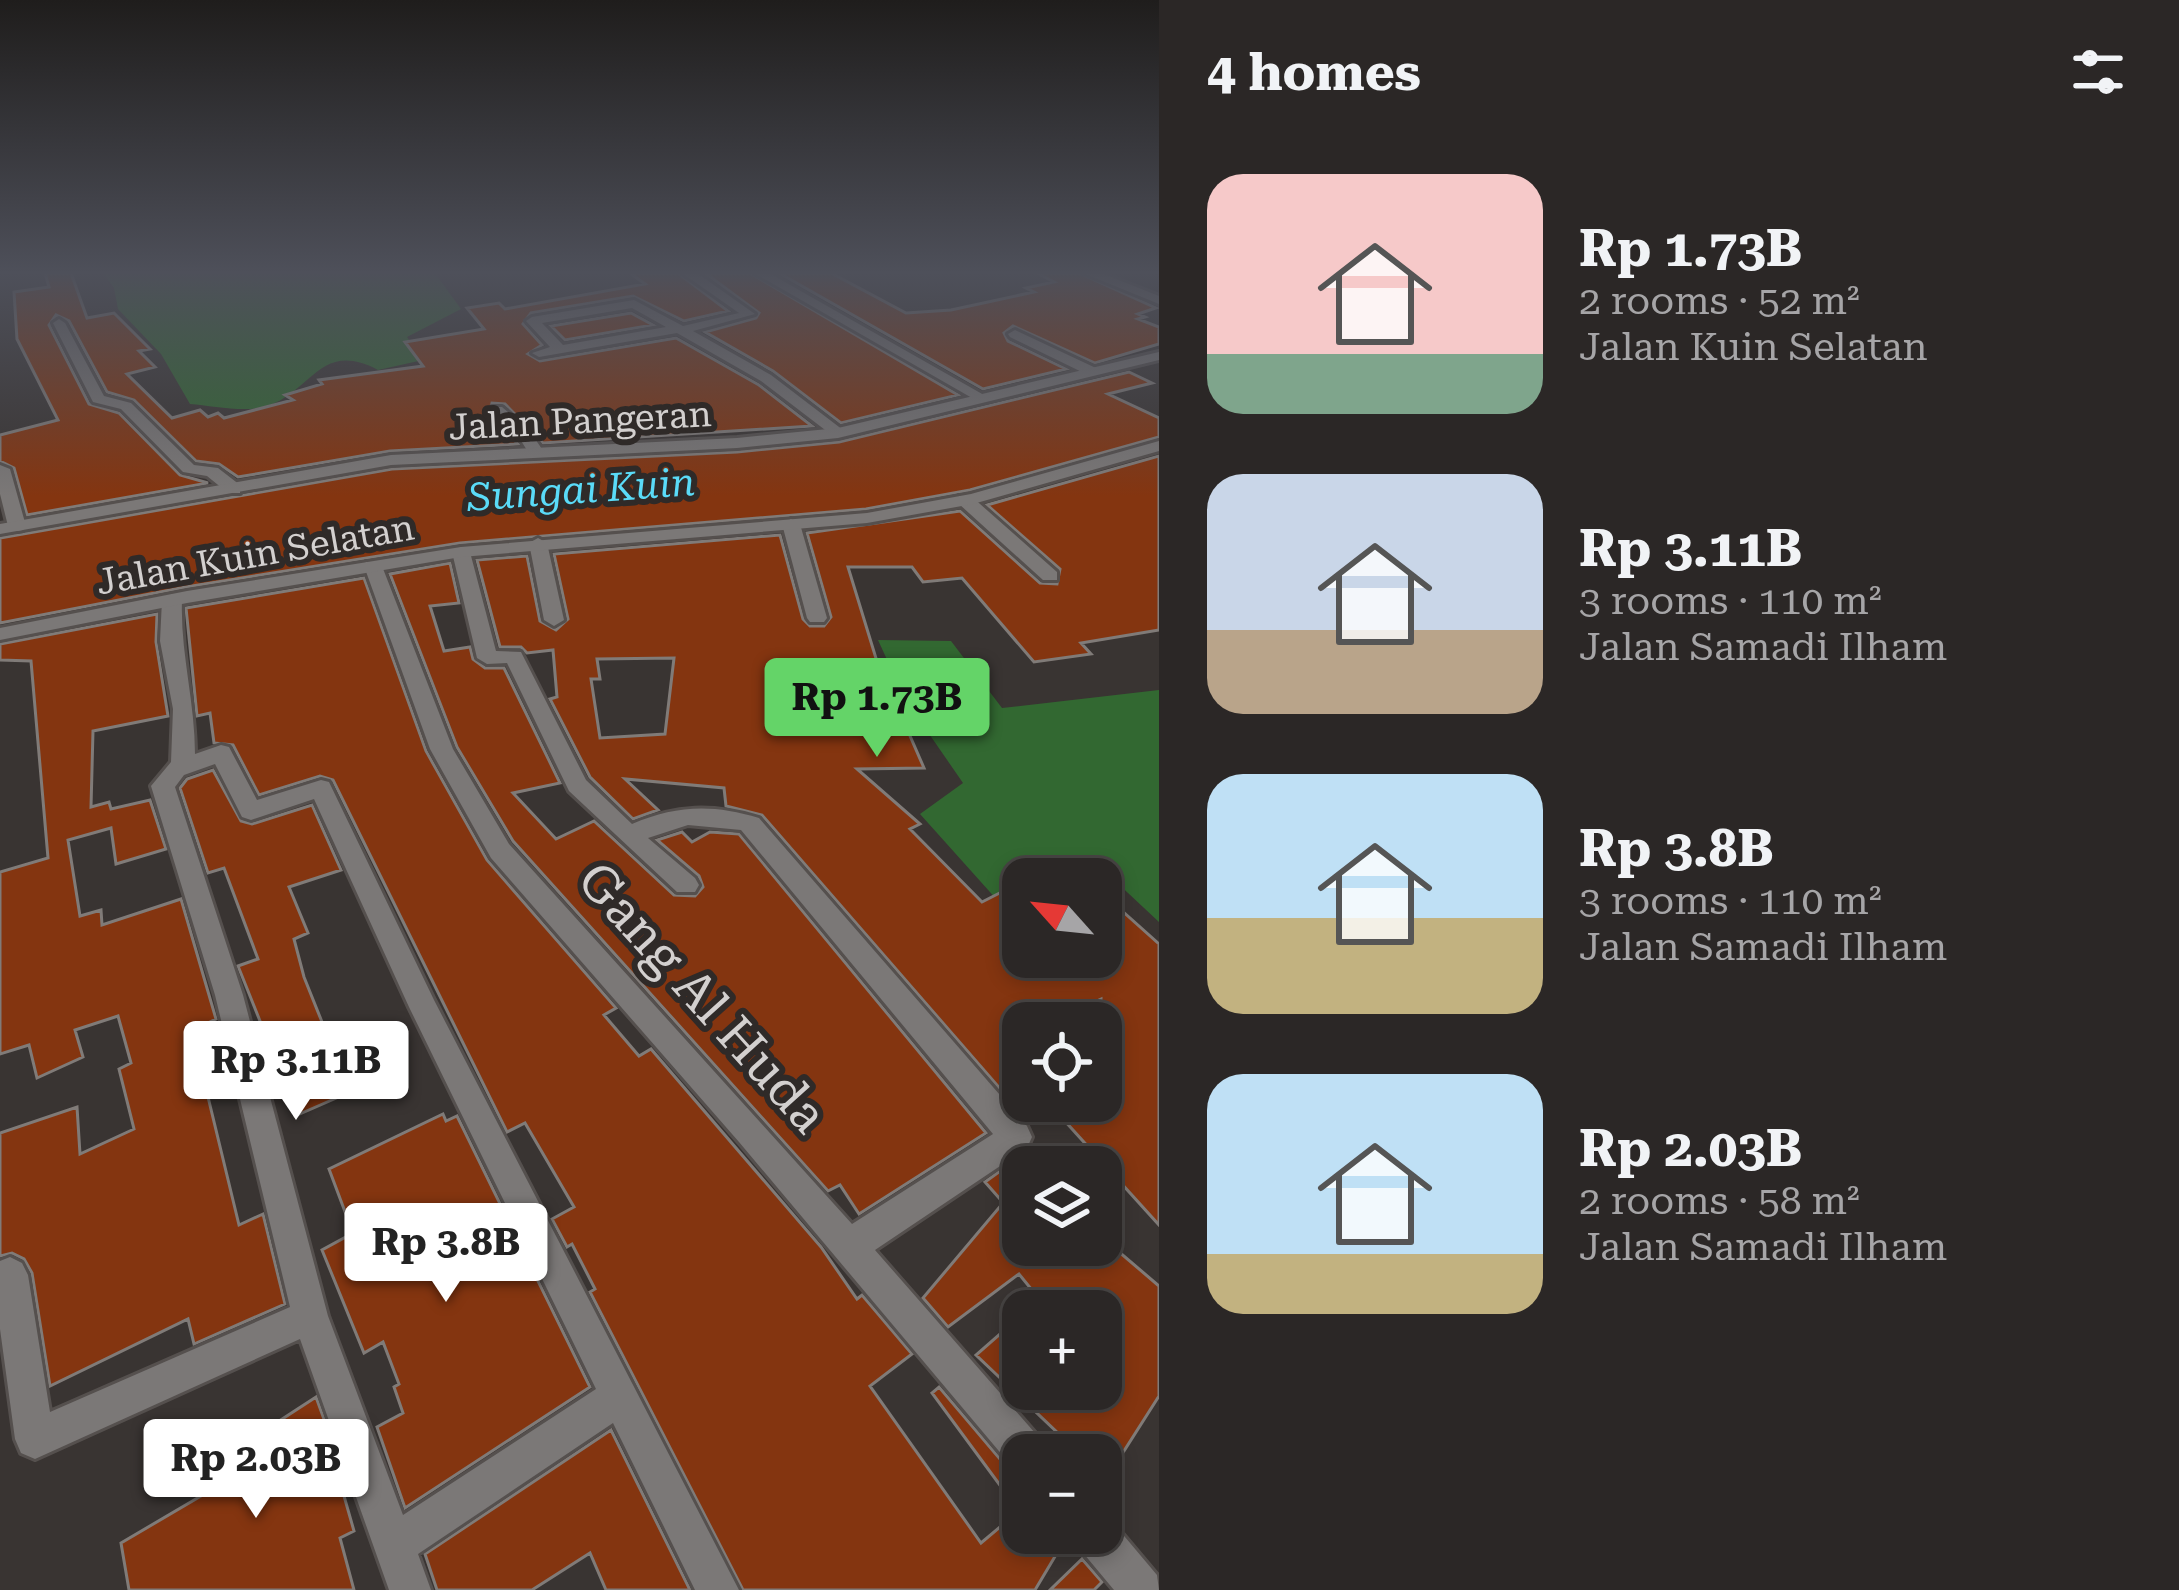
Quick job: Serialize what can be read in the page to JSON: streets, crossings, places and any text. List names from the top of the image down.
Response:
{
  "streets": {
    "street": ["Jalan Pangeran", "Jalan Kuin Selatan", "Gang Al Huda"]
  },
  "crossings": [
    ["Jalan Kuin Selatan", "Gang Al Huda"]
  ],
  "water": ["Sungai Kuin"],
  "north": "top left",
  "page": {
    "heading": "4 homes",
    "list": [
      {
        "name": "Rp 1.73B",
        "note": "2 rooms · 52 m² · Jalan Kuin Selatan"
      },
      {
        "name": "Rp 3.11B",
        "note": "3 rooms · 110 m² · Jalan Samadi Ilham"
      },
      {
        "name": "Rp 3.8B",
        "note": "3 rooms · 110 m² · Jalan Samadi Ilham"
      },
      {
        "name": "Rp 2.03B",
        "note": "2 rooms · 58 m² · Jalan Samadi Ilham"
      }
    ],
    "price": [
      "Rp 1.73B",
      "Rp 3.11B",
      "Rp 3.8B",
      "Rp 2.03B"
    ],
    "map_buttons": ["+", "−"]
  }
}
